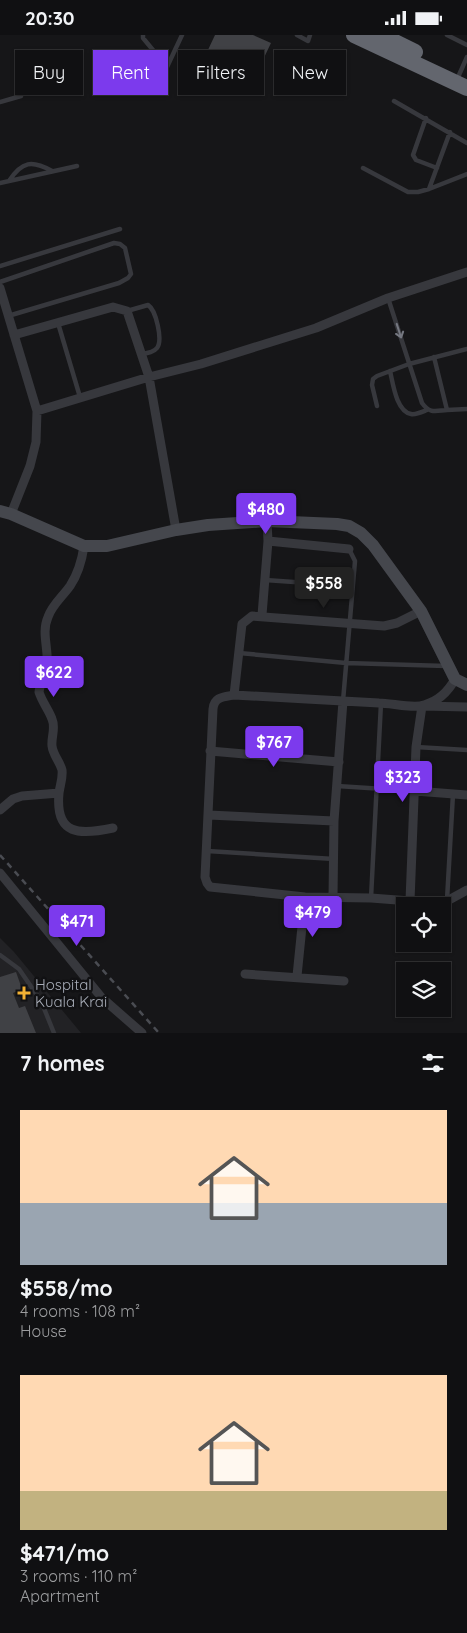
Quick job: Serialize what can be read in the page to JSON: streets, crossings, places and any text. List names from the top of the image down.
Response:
{
  "places": {
    "health": ["Hospital Kuala Krai"]
  },
  "page": {
    "status": "20:30",
    "chip": [
      "Buy",
      "Rent",
      "Filters",
      "New"
    ],
    "price": [
      "$480",
      "$558",
      "$622",
      "$767",
      "$323",
      "$479",
      "$471"
    ],
    "heading": "7 homes",
    "list": [
      {
        "name": "$558/mo",
        "note": "4 rooms · 108 m² · House"
      },
      {
        "name": "$471/mo",
        "note": "3 rooms · 110 m² · Apartment"
      }
    ]
  }
}
